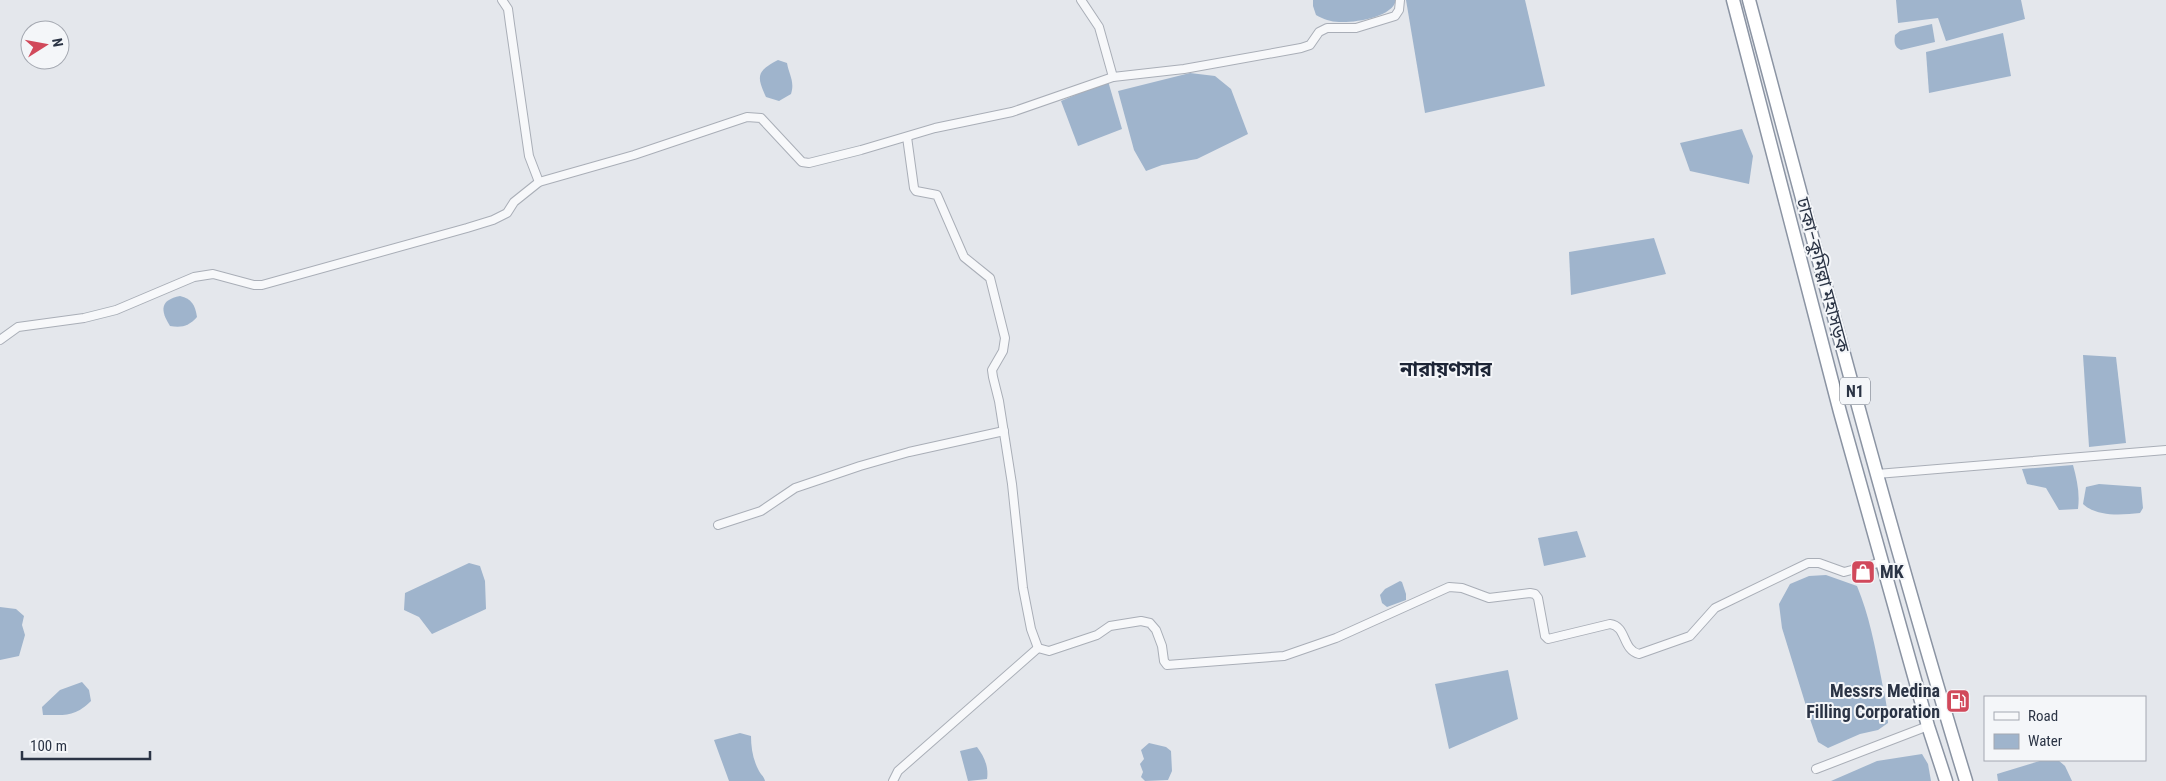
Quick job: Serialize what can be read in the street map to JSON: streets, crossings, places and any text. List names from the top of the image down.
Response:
{
  "streets": {
    "highway": ["ঢাকা–কুমিল্লা মহাসড়ক", "N1"]
  },
  "districts": ["নারায়ণসার"],
  "places": {
    "shop": ["MK"],
    "fuel station": ["Messrs Medina Filling Corporation"]
  },
  "legend": ["Road", "Water"],
  "scale_bar": "100 m",
  "north": "right"
}
